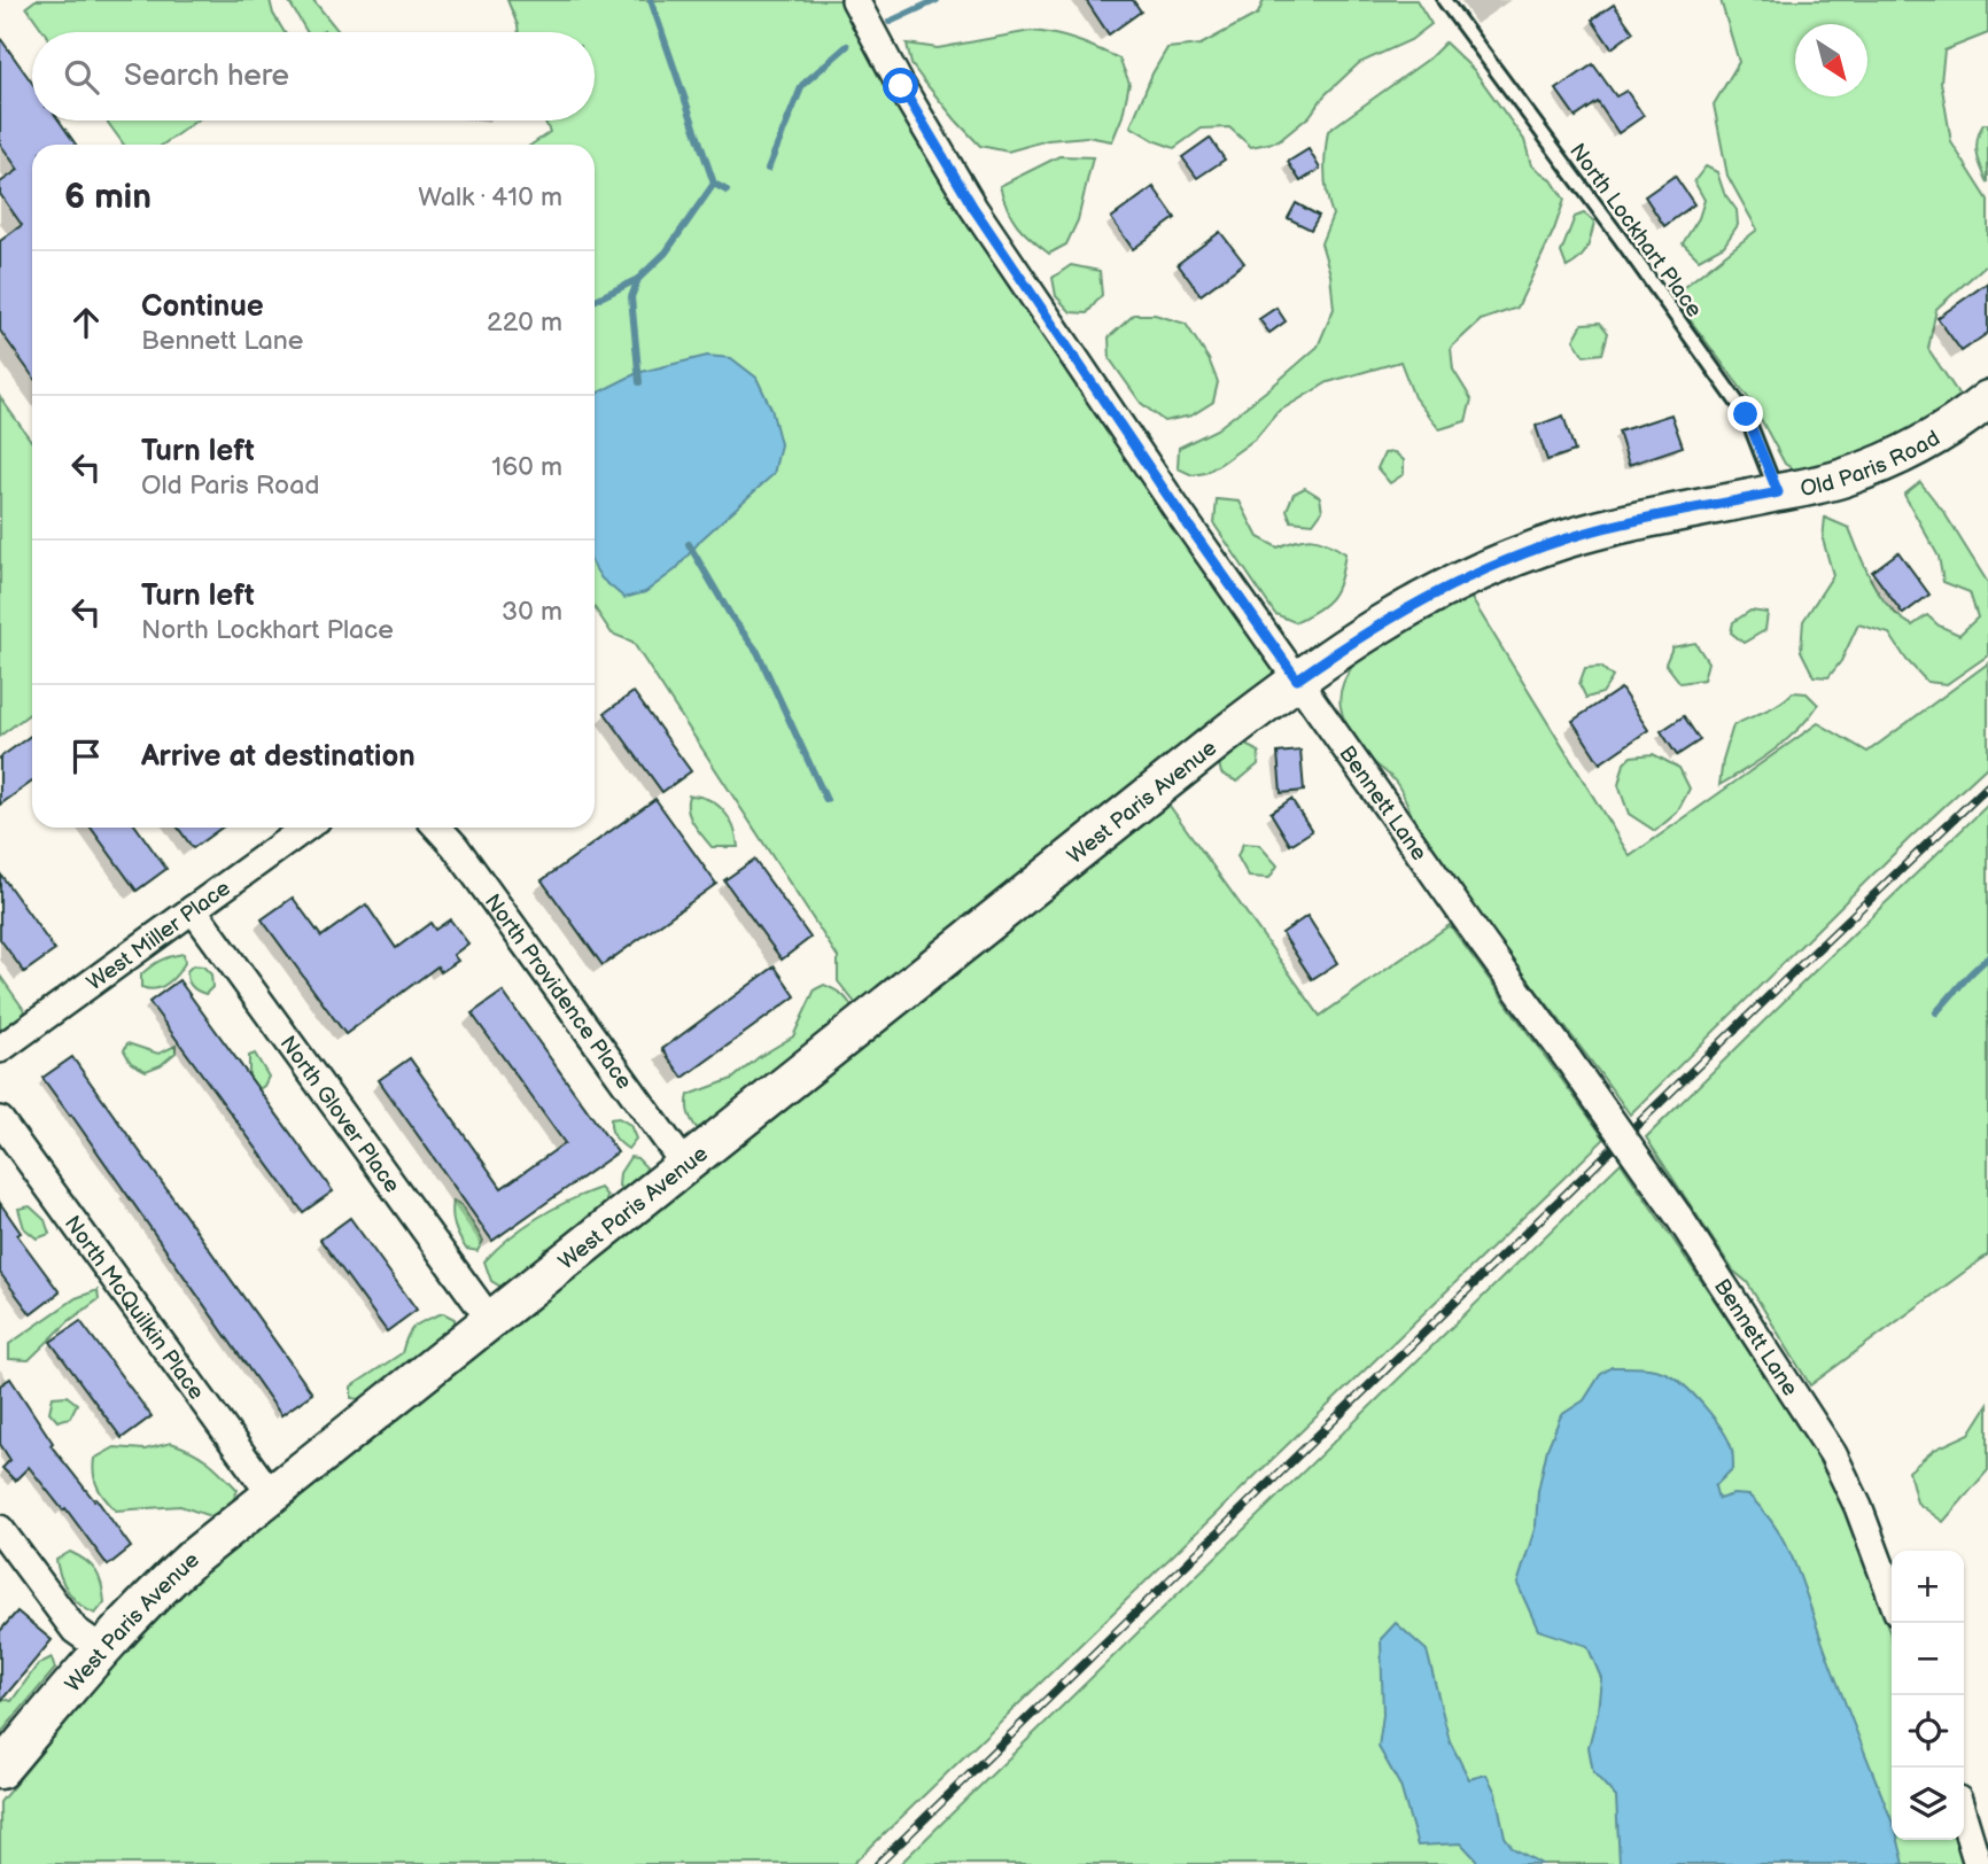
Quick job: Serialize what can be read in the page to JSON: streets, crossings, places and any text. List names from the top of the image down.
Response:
{
  "streets": {
    "main road": ["Old Paris Road", "West Paris Avenue"],
    "street": [
      "Bennett Lane",
      "West Miller Place",
      "North Providence Place",
      "North Glover Place",
      "North McQuilkin Place"
    ],
    "lane": ["North Lockhart Place"]
  },
  "crossings": [
    ["North Lockhart Place", "Old Paris Road"],
    ["Old Paris Road", "West Paris Avenue"],
    ["Old Paris Road", "Bennett Lane"],
    ["West Paris Avenue", "Bennett Lane"],
    ["West Paris Avenue", "North Providence Place"],
    ["West Paris Avenue", "North Glover Place"],
    ["West Paris Avenue", "North McQuilkin Place"],
    ["West Miller Place", "North Glover Place"]
  ],
  "north": "bottom right",
  "page": {
    "search": "Search here",
    "heading": ["6 min", "Walk · 410 m"],
    "list": [
      ["Continue", "Bennett Lane", "220 m"],
      ["Turn left", "Old Paris Road", "160 m"],
      ["Turn left", "North Lockhart Place", "30 m"],
      "Arrive at destination"
    ],
    "map_buttons": ["+", "−"]
  }
}
